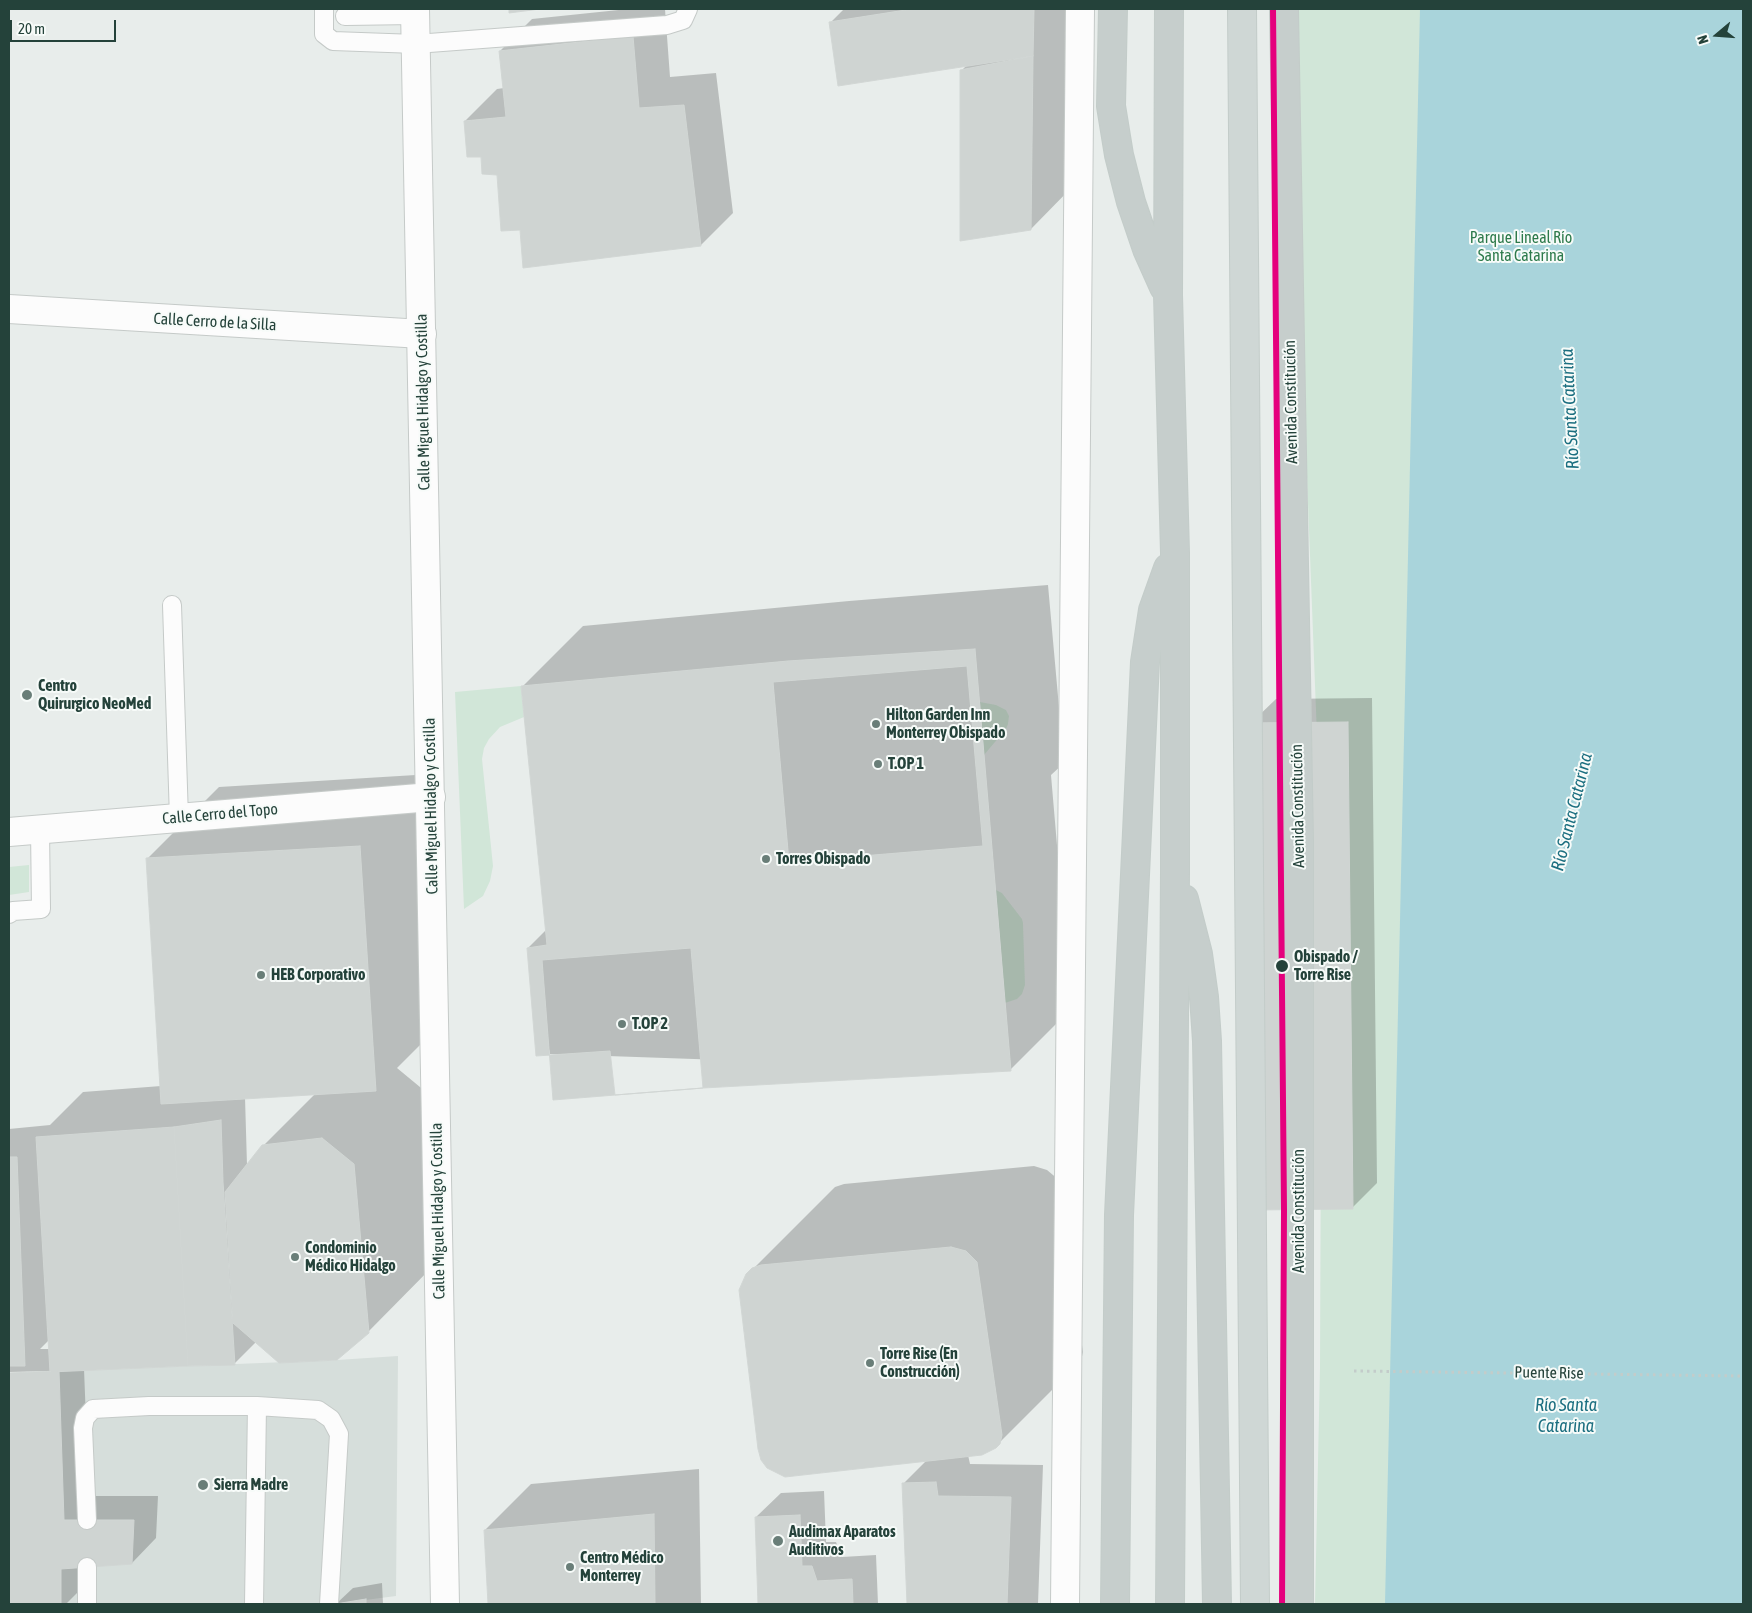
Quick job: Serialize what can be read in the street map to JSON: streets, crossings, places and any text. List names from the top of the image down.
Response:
{
  "streets": {
    "highway": ["Avenida Constitución"],
    "street": ["Calle Cerro de la Silla", "Calle Miguel Hidalgo y Costilla", "Calle Cerro del Topo"],
    "path": ["Puente Rise"]
  },
  "crossings": [
    ["Calle Cerro de la Silla", "Calle Miguel Hidalgo y Costilla"],
    ["Calle Miguel Hidalgo y Costilla", "Calle Cerro del Topo"]
  ],
  "water": ["Río Santa Catarina"],
  "parks": ["Parque Lineal Río Santa Catarina"],
  "places": [
    "Centro Quirurgico NeoMed",
    "Hilton Garden Inn Monterrey Obispado",
    "T.OP 1",
    "Torres Obispado",
    "Obispado / Torre Rise",
    "HEB Corporativo",
    "T.OP 2",
    "Condominio Médico Hidalgo",
    "Torre Rise (En Construcción)",
    "Sierra Madre",
    "Audimax Aparatos Auditivos",
    "Centro Médico Monterrey"
  ],
  "scale_bar": "20 m",
  "north": "left"
}
